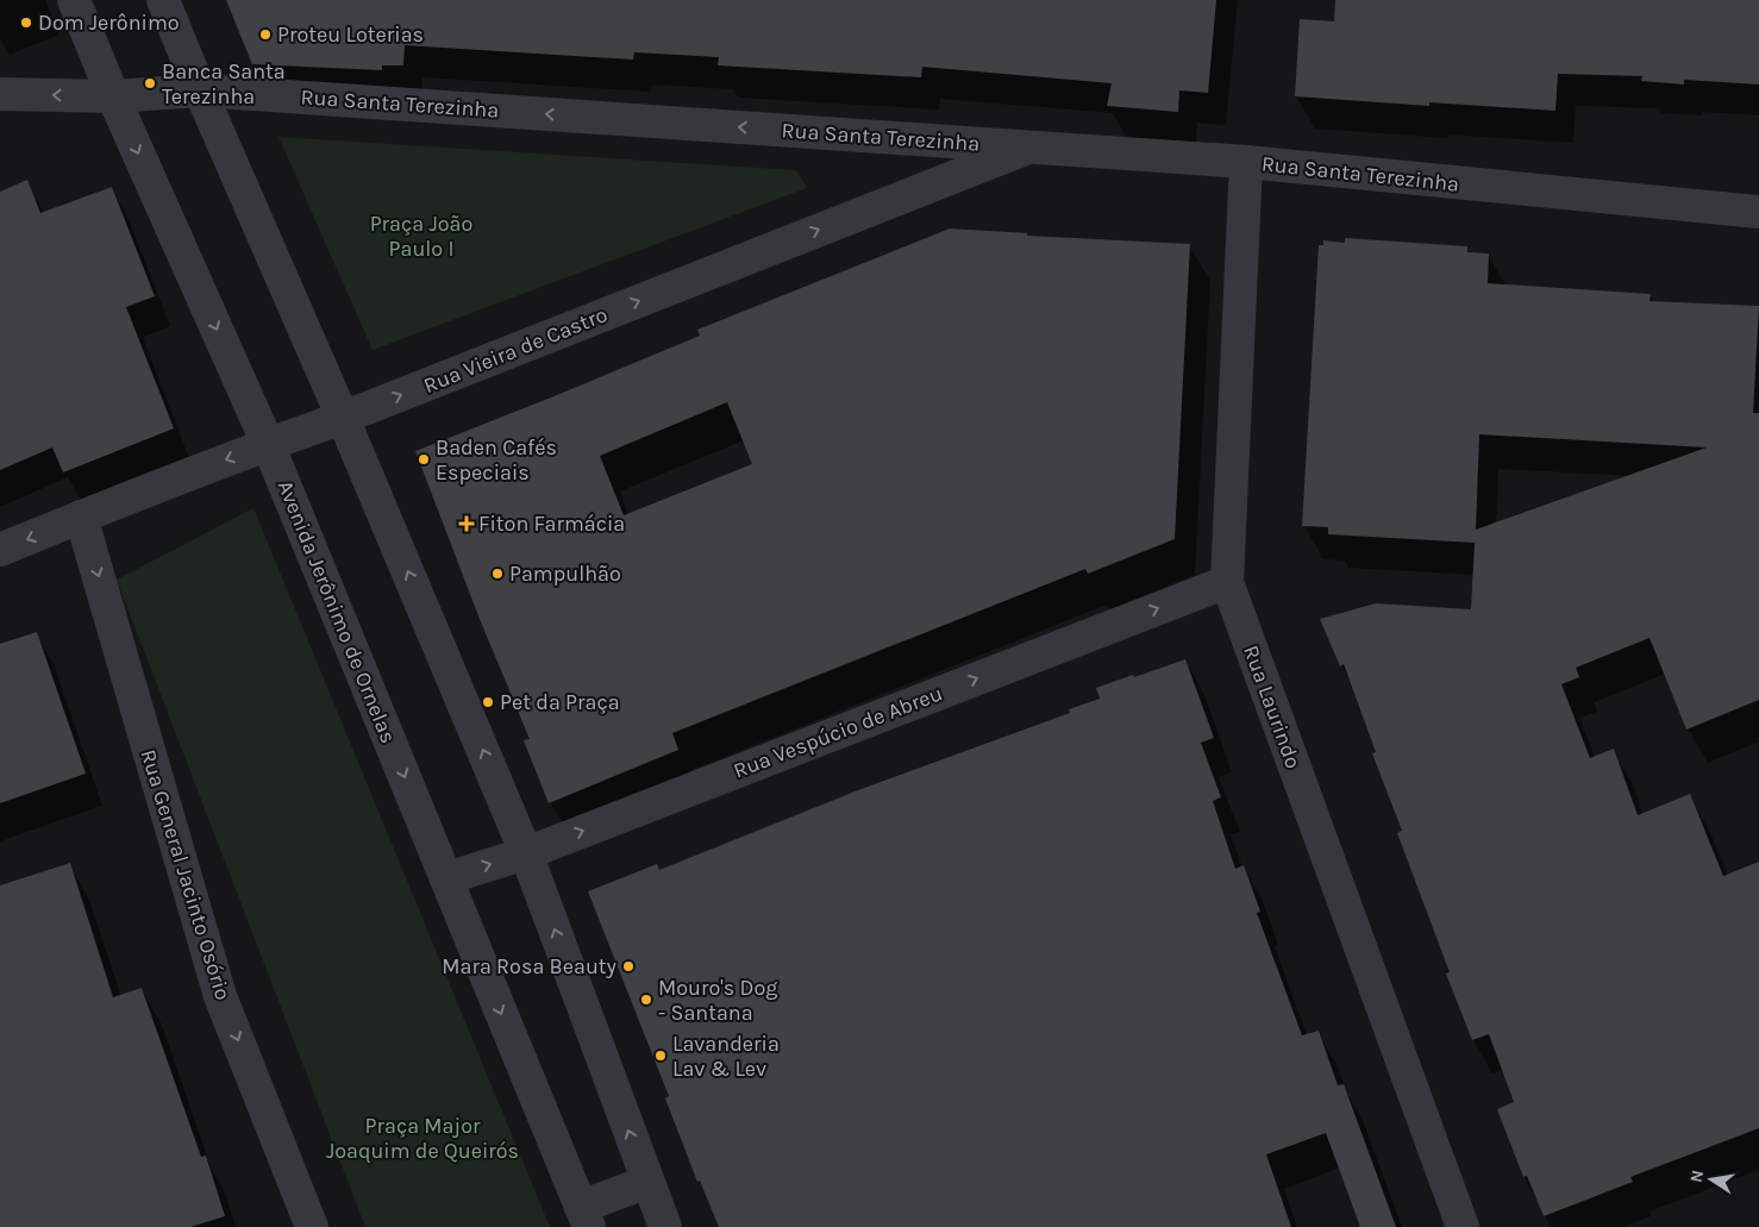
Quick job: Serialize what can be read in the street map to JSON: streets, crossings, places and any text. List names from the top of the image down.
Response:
{
  "streets": {
    "street": [
      "Rua Santa Terezinha",
      "Rua Vieira de Castro",
      "Avenida Jerônimo de Ornelas",
      "Rua Laurindo",
      "Rua Vespúcio de Abreu",
      "Rua General Jacinto Osório"
    ]
  },
  "crossings": [
    ["Rua Santa Terezinha", "Rua Vieira de Castro"],
    ["Rua Santa Terezinha", "Avenida Jerônimo de Ornelas"],
    ["Rua Santa Terezinha", "Rua Laurindo"],
    ["Rua Vieira de Castro", "Avenida Jerônimo de Ornelas"],
    ["Rua Vieira de Castro", "Rua General Jacinto Osório"],
    ["Avenida Jerônimo de Ornelas", "Rua Vespúcio de Abreu"],
    ["Rua Laurindo", "Rua Vespúcio de Abreu"]
  ],
  "one_way": ["Rua Santa Terezinha", "Rua Vespúcio de Abreu", "Rua General Jacinto Osório"],
  "parks": ["Praça João Paulo I", "Praça Major Joaquim de Queirós"],
  "places": {
    "other": [
      "Dom Jerônimo",
      "Proteu Loterias",
      "Banca Santa Terezinha",
      "Baden Cafés Especiais",
      "Pampulhão",
      "Pet da Praça",
      "Mara Rosa Beauty",
      "Mouro's Dog - Santana",
      "Lavanderia Lav & Lev"
    ],
    "health": ["Fiton Farmácia"]
  },
  "north": "left"
}
